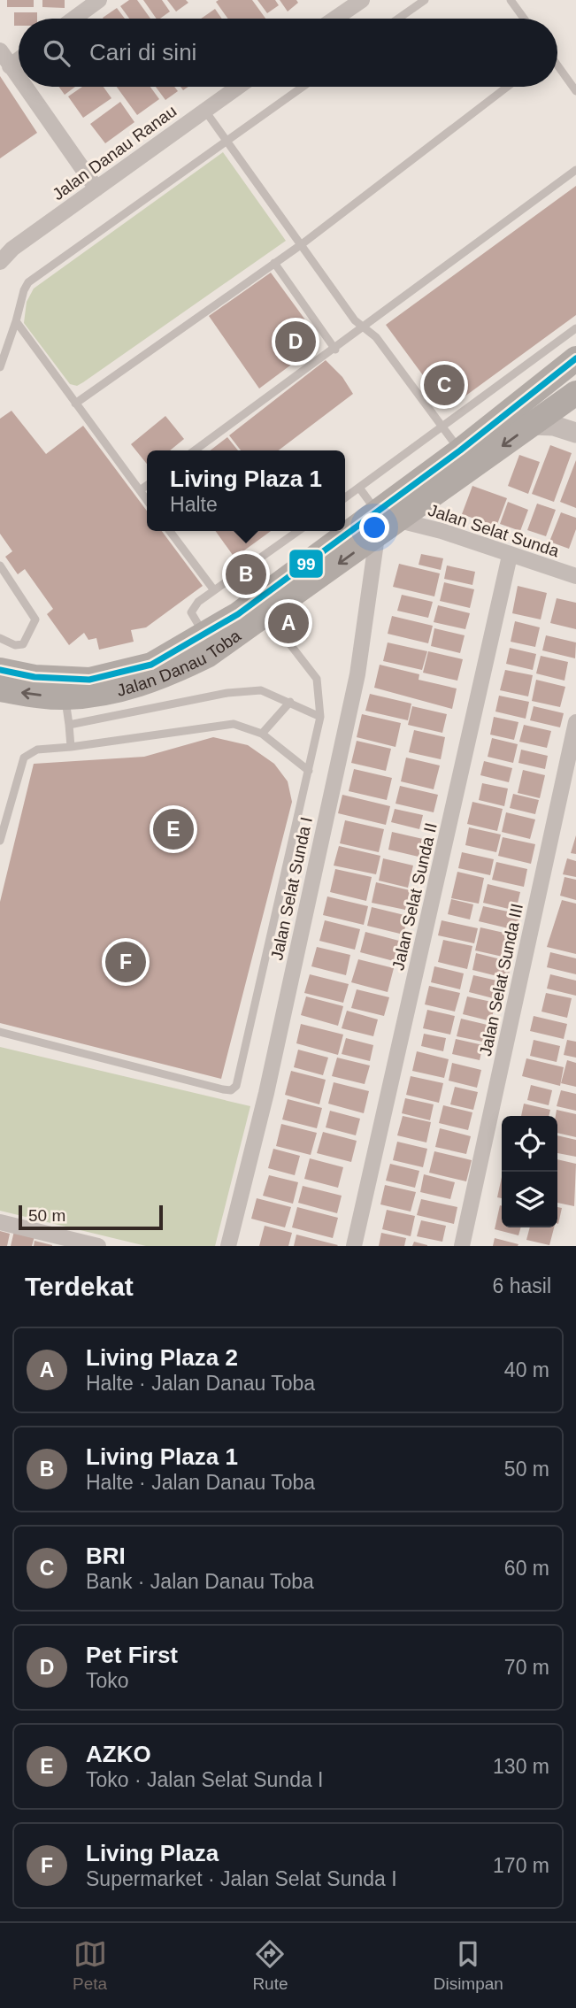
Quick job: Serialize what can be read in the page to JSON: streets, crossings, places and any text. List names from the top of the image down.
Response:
{
  "streets": {
    "main road": ["Jalan Danau Toba"],
    "street": [
      "Jalan Danau Ranau",
      "Jalan Selat Sunda",
      "Jalan Selat Sunda I",
      "Jalan Selat Sunda II",
      "Jalan Selat Sunda III"
    ]
  },
  "crossings": [
    ["Jalan Selat Sunda", "Jalan Danau Toba"],
    ["Jalan Selat Sunda", "Jalan Selat Sunda II"],
    ["Jalan Danau Toba", "Jalan Selat Sunda I"]
  ],
  "lines": ["transit line 99"],
  "scale_bar": "50 m",
  "page": {
    "search": "Cari di sini",
    "pins": [
      "D",
      "C",
      "B",
      "A",
      "E",
      "F"
    ],
    "popup": ["Living Plaza 1", "Halte"],
    "scale": "50 m",
    "heading": ["Terdekat", "6 hasil"],
    "list": [
      {
        "mark": "A",
        "name": "Living Plaza 2",
        "note": "Halte · Jalan Danau Toba",
        "value": "40 m"
      },
      {
        "mark": "B",
        "name": "Living Plaza 1",
        "note": "Halte · Jalan Danau Toba",
        "value": "50 m"
      },
      {
        "mark": "C",
        "name": "BRI",
        "note": "Bank · Jalan Danau Toba",
        "value": "60 m"
      },
      {
        "mark": "D",
        "name": "Pet First",
        "note": "Toko",
        "value": "70 m"
      },
      {
        "mark": "E",
        "name": "AZKO",
        "note": "Toko · Jalan Selat Sunda I",
        "value": "130 m"
      },
      {
        "mark": "F",
        "name": "Living Plaza",
        "note": "Supermarket · Jalan Selat Sunda I",
        "value": "170 m"
      }
    ],
    "nav": ["Peta", "Rute", "Disimpan"]
  }
}
